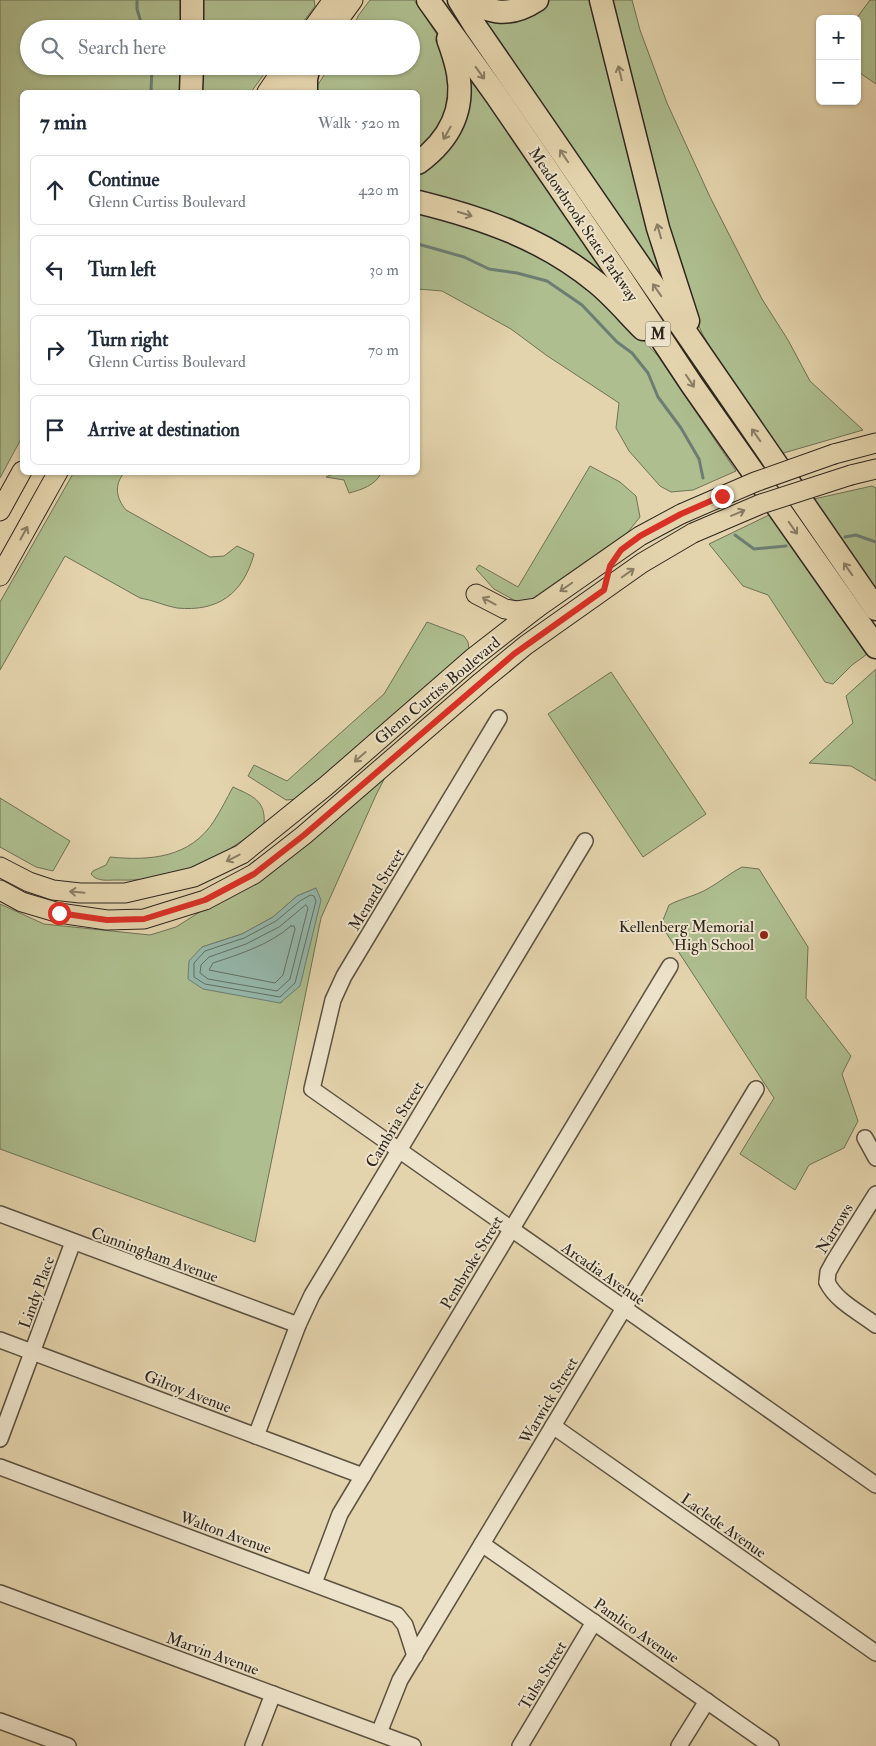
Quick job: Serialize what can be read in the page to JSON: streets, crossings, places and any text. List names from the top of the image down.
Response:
{
  "streets": {
    "highway": ["Meadowbrook State Parkway", "M"],
    "main road": ["Glenn Curtiss Boulevard"],
    "street": [
      "Menard Street",
      "Cambria Street",
      "Narrows",
      "Cunningham Avenue",
      "Pembroke Street",
      "Arcadia Avenue",
      "Lindy Place",
      "Gilroy Avenue",
      "Warwick Street",
      "Laclede Avenue",
      "Walton Avenue",
      "Pamlico Avenue",
      "Marvin Avenue",
      "Tulsa Street"
    ]
  },
  "crossings": [
    ["Menard Street", "Arcadia Avenue"],
    ["Cambria Street", "Cunningham Avenue"],
    ["Cambria Street", "Arcadia Avenue"],
    ["Cambria Street", "Gilroy Avenue"],
    ["Cunningham Avenue", "Lindy Place"],
    ["Pembroke Street", "Arcadia Avenue"],
    ["Pembroke Street", "Gilroy Avenue"],
    ["Pembroke Street", "Walton Avenue"],
    ["Arcadia Avenue", "Warwick Street"],
    ["Lindy Place", "Gilroy Avenue"],
    ["Warwick Street", "Laclede Avenue"],
    ["Warwick Street", "Walton Avenue"],
    ["Warwick Street", "Pamlico Avenue"],
    ["Warwick Street", "Marvin Avenue"],
    ["Pamlico Avenue", "Tulsa Street"]
  ],
  "places": ["Kellenberg Memorial High School"],
  "page": {
    "map_buttons": ["+", "−"],
    "search": "Search here",
    "heading": ["7 min", "Walk · 520 m"],
    "list": [
      ["Continue", "Glenn Curtiss Boulevard", "420 m"],
      ["Turn left", "30 m"],
      ["Turn right", "Glenn Curtiss Boulevard", "70 m"],
      "Arrive at destination"
    ]
  }
}
